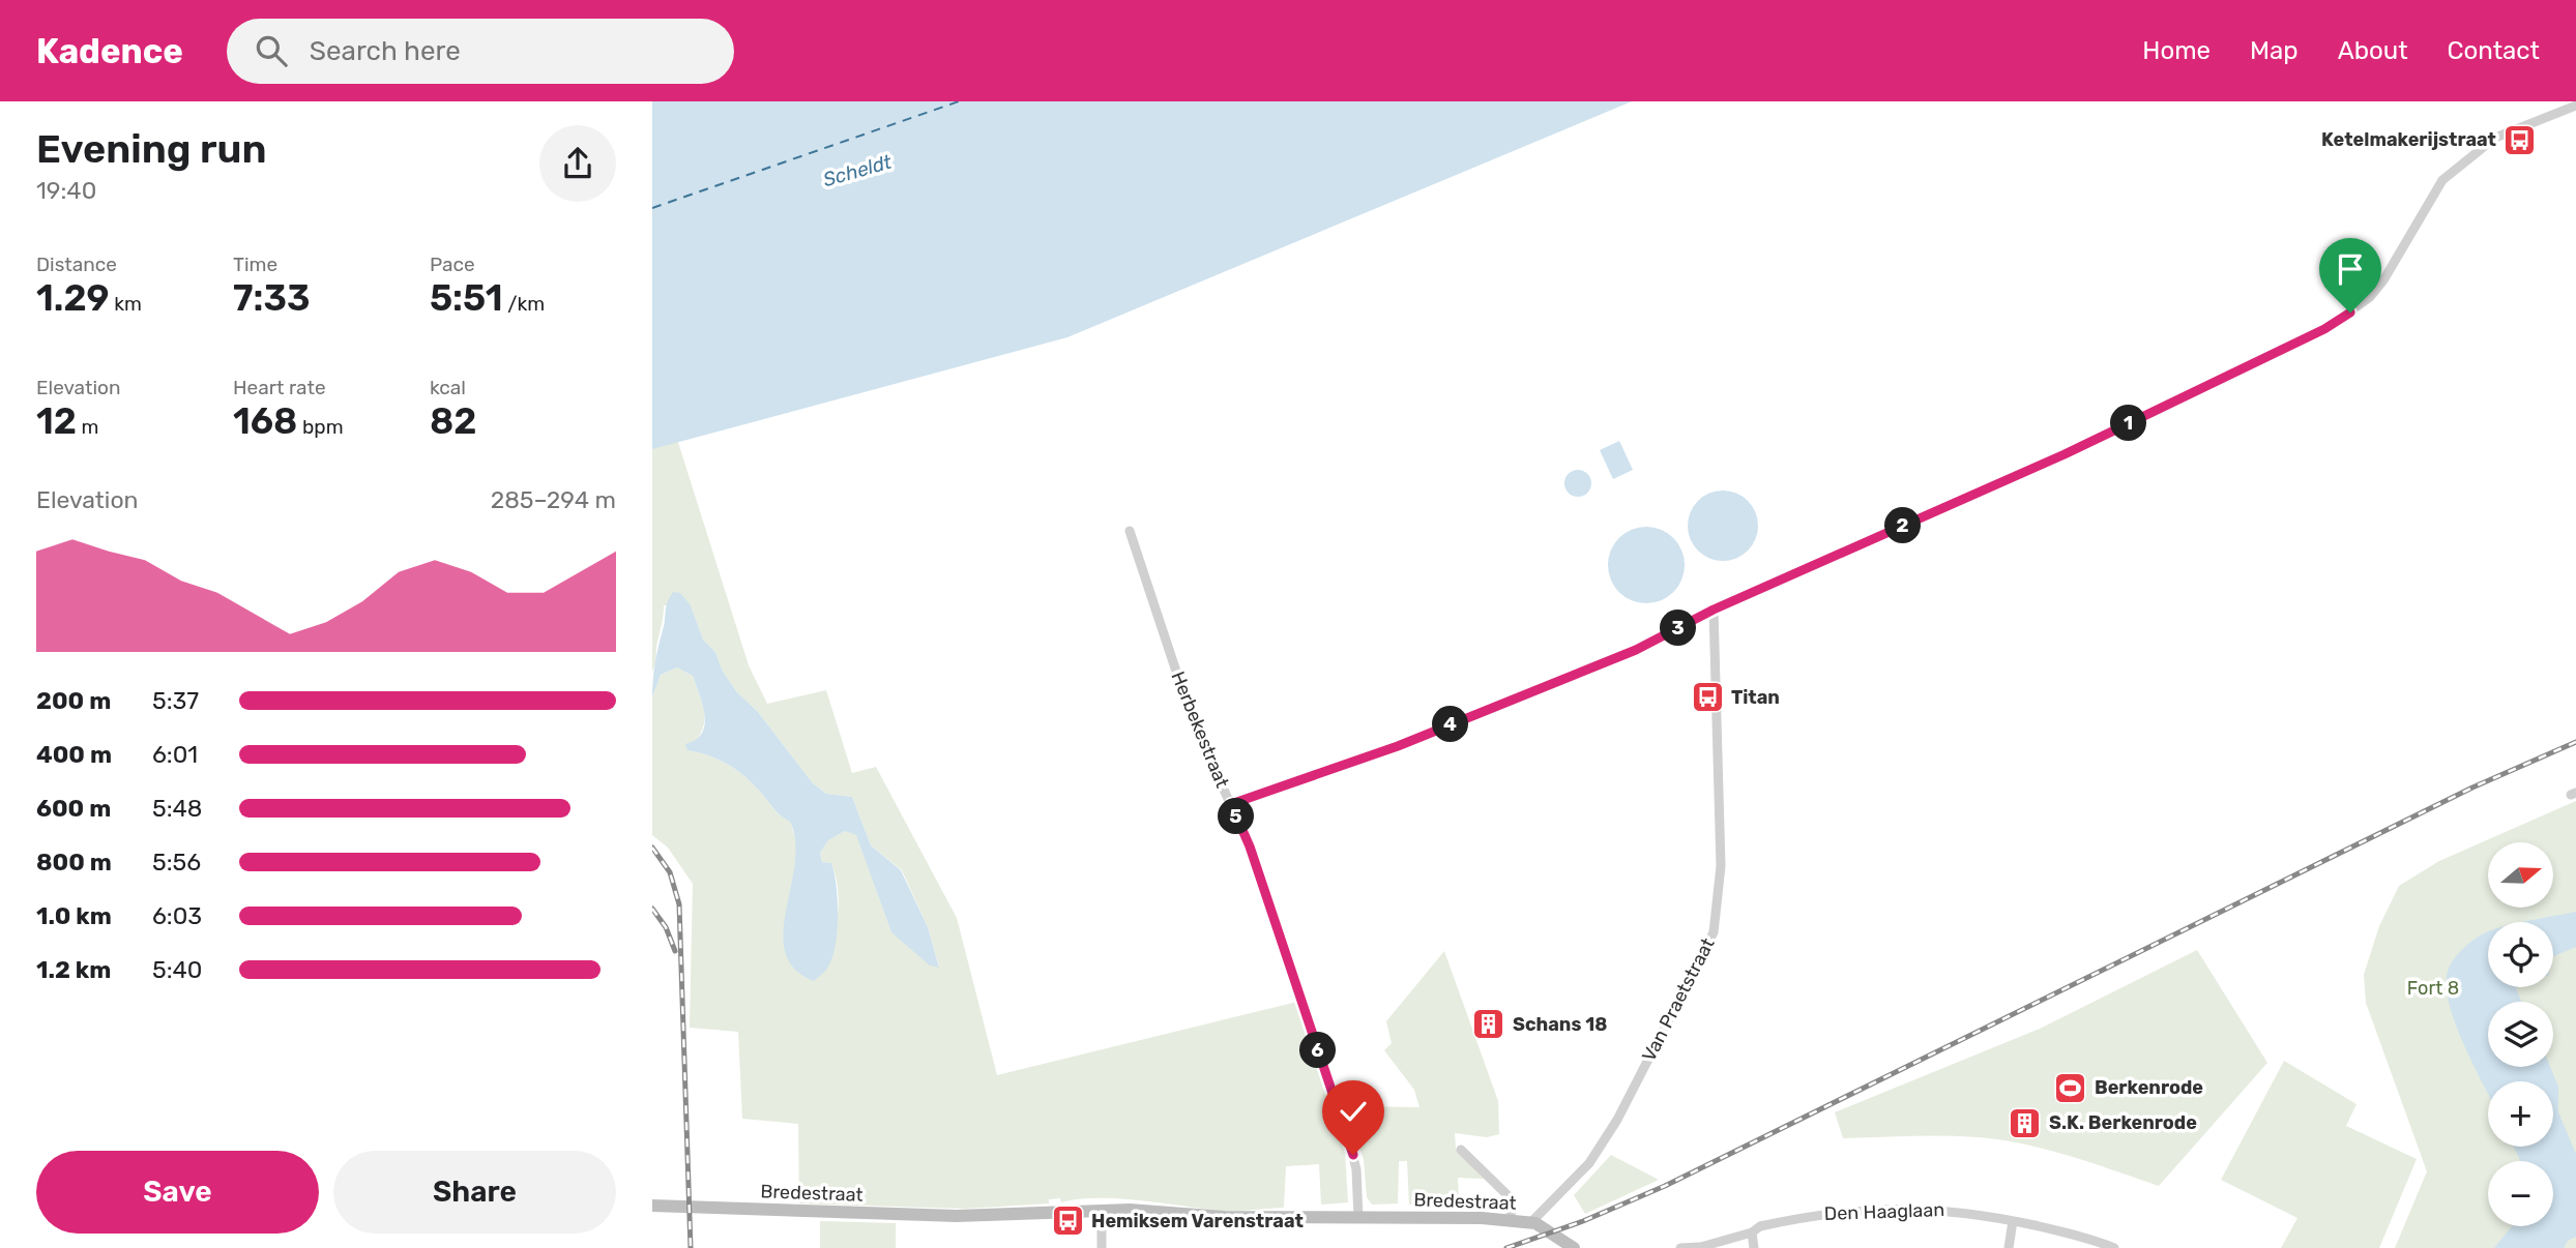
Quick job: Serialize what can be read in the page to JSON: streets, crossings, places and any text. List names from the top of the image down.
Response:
{
  "streets": {
    "main road": ["Bredestraat"],
    "street": ["Herbekestraat", "Van Praetstraat", "Den Haaglaan"]
  },
  "crossings": [
    ["Herbekestraat", "Bredestraat"],
    ["Van Praetstraat", "Bredestraat"]
  ],
  "water": ["Scheldt"],
  "parks": ["Fort 8"],
  "places": {
    "bus stop": ["Ketelmakerijstraat", "Titan", "Hemiksem Varenstraat"],
    "building": ["Schans 18", "S.K. Berkenrode"],
    "sports": ["Berkenrode"]
  },
  "north": "right",
  "page": {
    "header": "Kadence",
    "search": "Search here",
    "nav": [
      "Home",
      "Map",
      "About",
      "Contact"
    ],
    "heading": ["Evening run", "19:40"],
    "stats": [
      ["Distance", "1.29 km"],
      ["Time", "7:33"],
      ["Pace", "5:51 /km"],
      ["Elevation", "12 m"],
      ["Heart rate", "168 bpm"],
      ["kcal", "82"]
    ],
    "pins": [
      "1",
      "2",
      "3",
      "4",
      "5",
      "6"
    ],
    "chart": ["Elevation", "285–294 m"],
    "list": [
      {
        "name": "200 m",
        "note": "5:37"
      },
      {
        "name": "400 m",
        "note": "6:01"
      },
      {
        "name": "600 m",
        "note": "5:48"
      },
      {
        "name": "800 m",
        "note": "5:56"
      },
      {
        "name": "1.0 km",
        "note": "6:03"
      },
      {
        "name": "1.2 km",
        "note": "5:40"
      }
    ],
    "map_buttons": ["+", "−"],
    "buttons": ["Save", "Share"]
  }
}
